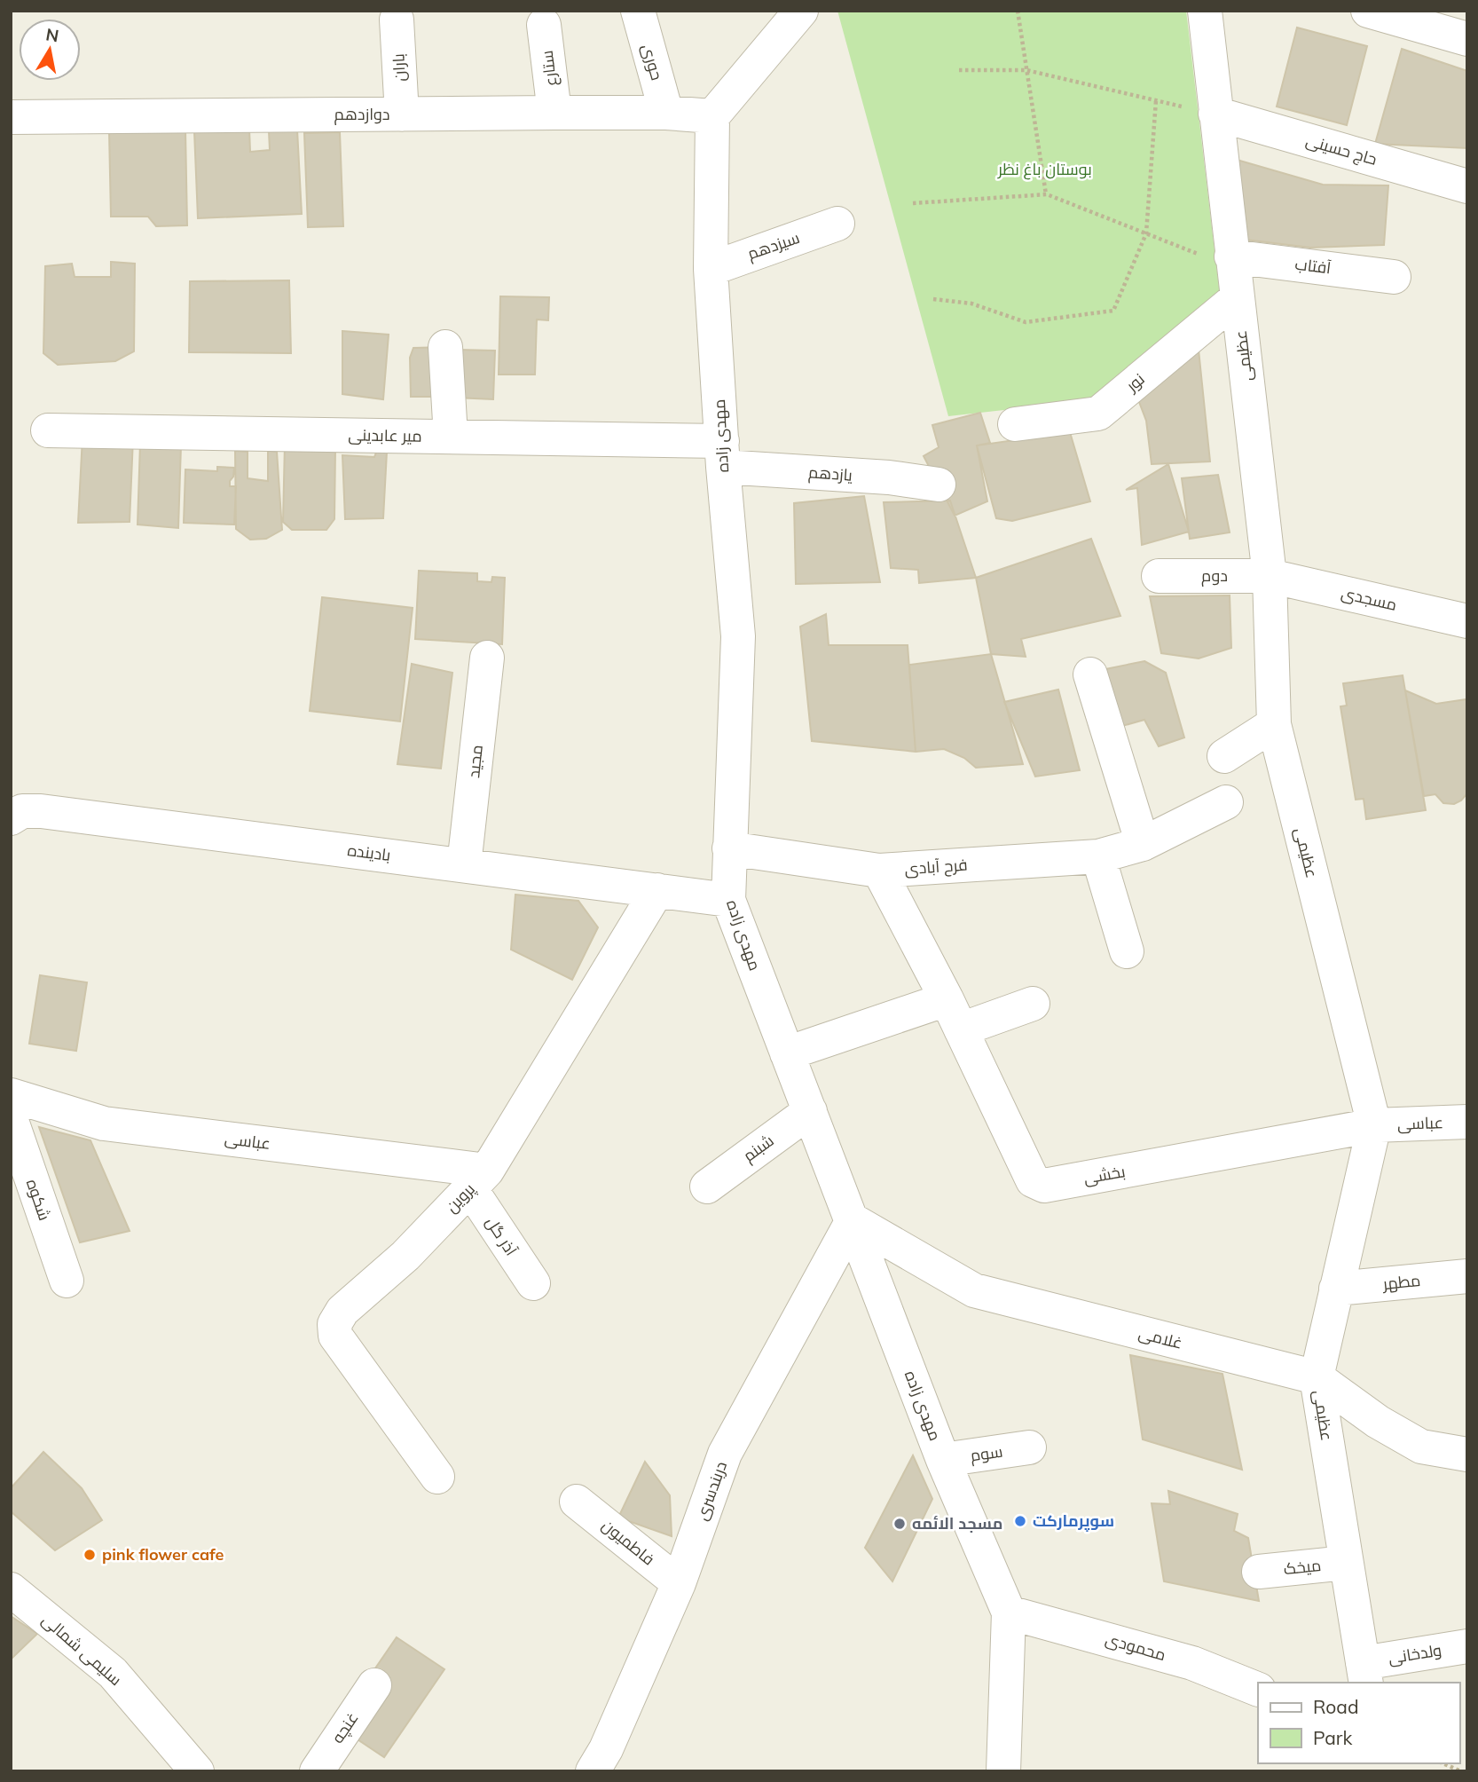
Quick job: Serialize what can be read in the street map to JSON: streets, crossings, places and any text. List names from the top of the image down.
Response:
{
  "streets": {
    "street": [
      "حوری",
      "باران",
      "ستارع",
      "دوازدهم",
      "حاج حسینی",
      "سیزدهم",
      "آفتاب",
      "عظیمی",
      "نور",
      "میر عابدینی",
      "مهدی زاده",
      "یازدهم",
      "دوم",
      "مسجدی",
      "مجید",
      "بادینده",
      "فرح آبادی",
      "عباسی",
      "شبنم",
      "بخشی",
      "پروین",
      "شکوه",
      "آذر گل",
      "مطهر",
      "غلامی",
      "سوم",
      "دربندسری",
      "فاطمیون",
      "میخک",
      "محمودی",
      "سلیمی شمالی",
      "ولدخانی",
      "غنچه"
    ]
  },
  "crossings": [
    ["حوری", "دوازدهم"],
    ["باران", "دوازدهم"],
    ["ستارع", "دوازدهم"],
    ["دوازدهم", "مهدی زاده"],
    ["حاج حسینی", "عظیمی"],
    ["سیزدهم", "مهدی زاده"],
    ["آفتاب", "عظیمی"],
    ["آفتاب", "نور"],
    ["عظیمی", "نور"],
    ["عظیمی", "دوم"],
    ["عظیمی", "مسجدی"],
    ["عظیمی", "عباسی"],
    ["عظیمی", "بخشی"],
    ["عظیمی", "مطهر"],
    ["عظیمی", "غلامی"],
    ["عظیمی", "میخک"],
    ["عظیمی", "ولدخانی"],
    ["میر عابدینی", "مهدی زاده"],
    ["میر عابدینی", "یازدهم"],
    ["مهدی زاده", "یازدهم"],
    ["مهدی زاده", "بادینده"],
    ["مهدی زاده", "فرح آبادی"],
    ["مهدی زاده", "شبنم"],
    ["مهدی زاده", "غلامی"],
    ["مهدی زاده", "سوم"],
    ["مهدی زاده", "دربندسری"],
    ["مهدی زاده", "محمودی"],
    ["دوم", "مسجدی"],
    ["مجید", "بادینده"],
    ["بادینده", "پروین"],
    ["فرح آبادی", "بخشی"],
    ["عباسی", "بخشی"],
    ["عباسی", "پروین"],
    ["عباسی", "آذر گل"],
    ["پروین", "آذر گل"],
    ["غلامی", "دربندسری"],
    ["دربندسری", "فاطمیون"]
  ],
  "parks": ["بوستان باغ نظر"],
  "places": ["سوپرمارکت", "مسجد الائمه", "pink flower cafe"],
  "legend": ["Road", "Park"],
  "north": "top"
}
